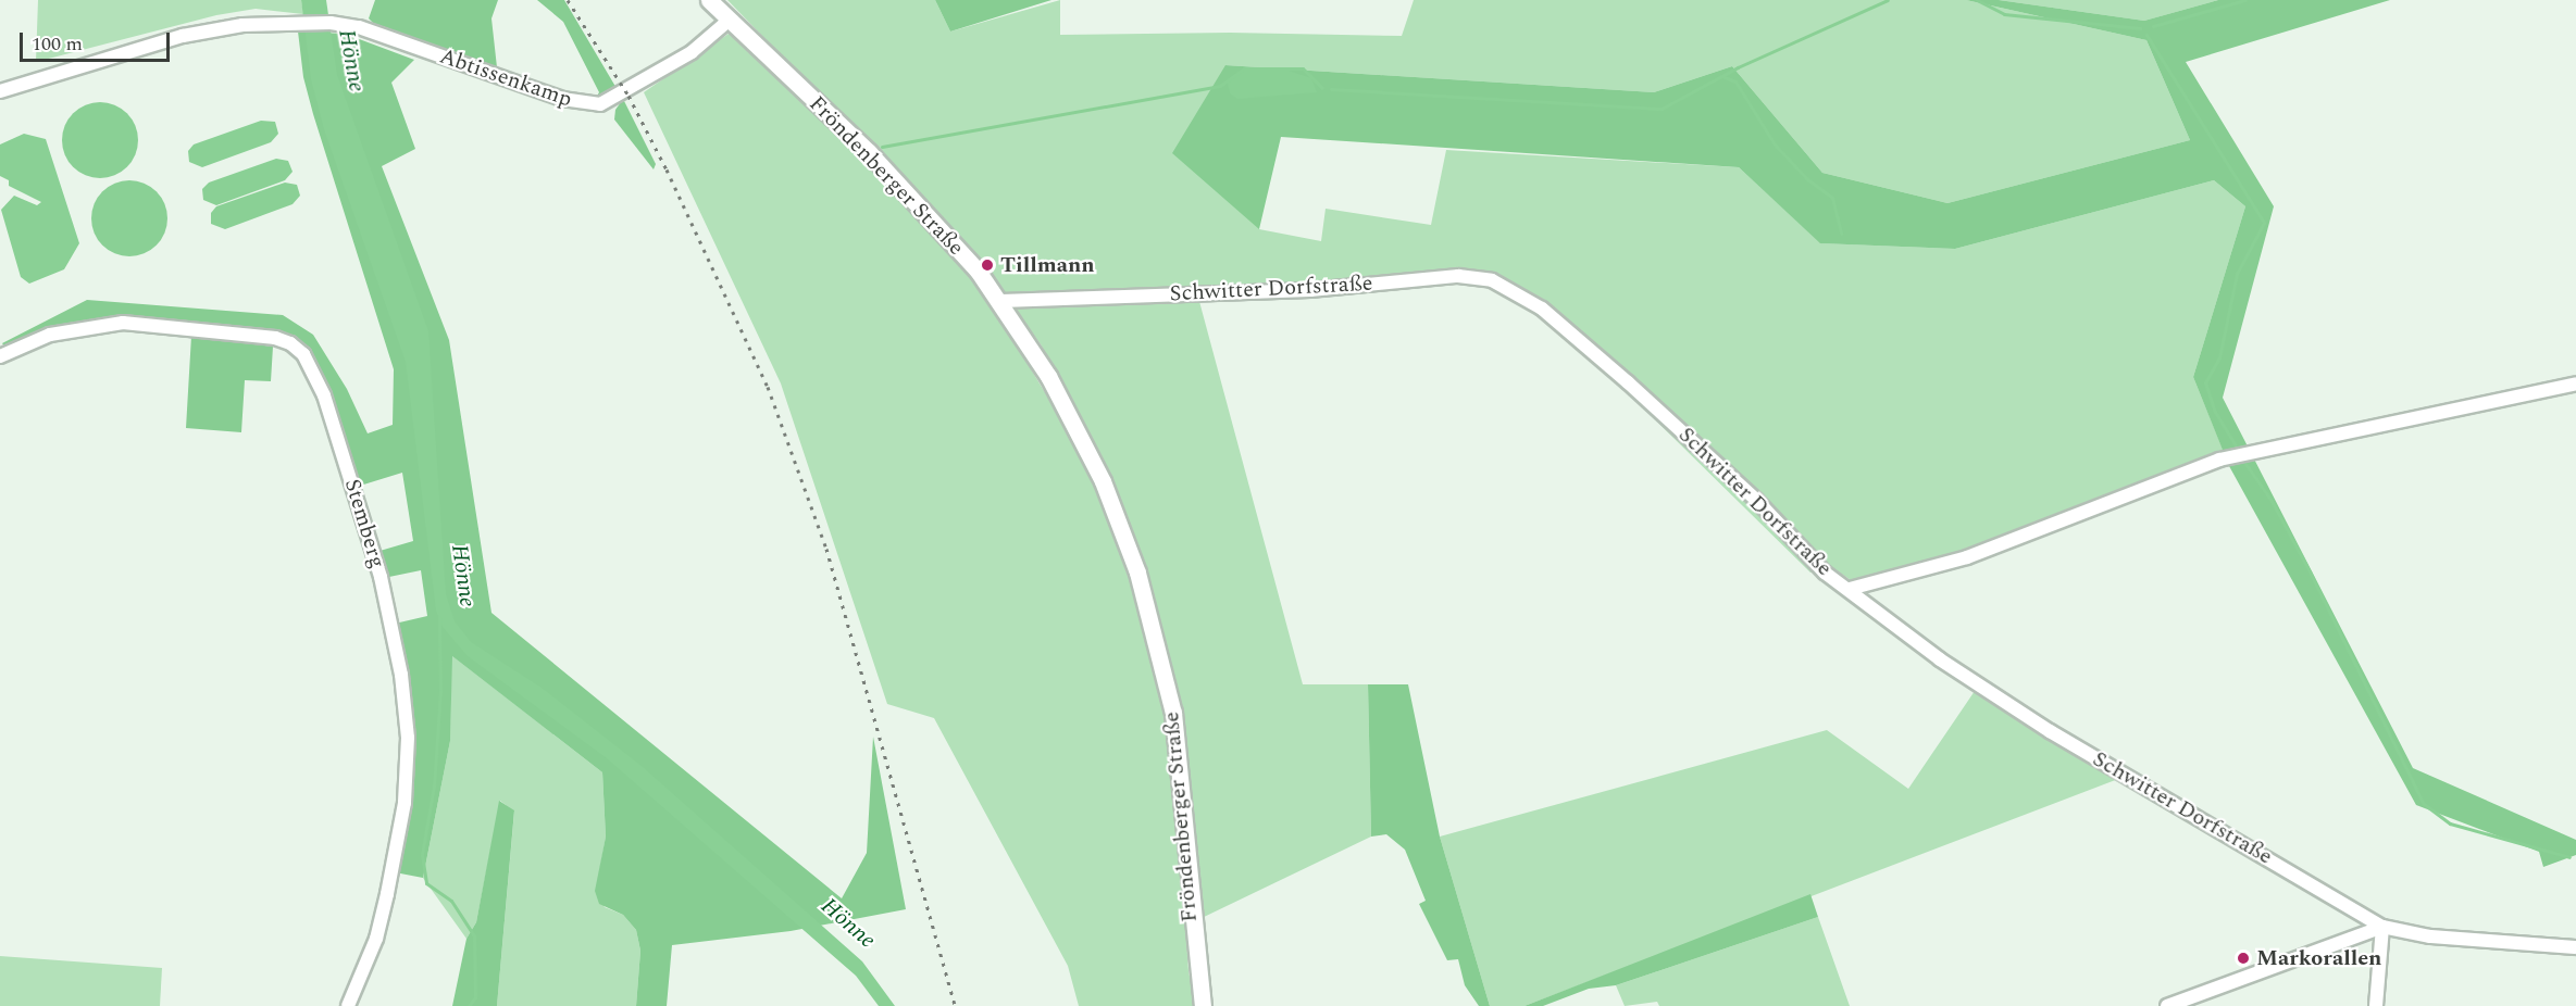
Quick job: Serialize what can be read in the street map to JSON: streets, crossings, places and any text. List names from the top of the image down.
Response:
{
  "streets": {
    "main road": ["Fröndenberger Straße"],
    "street": ["Abtissenkamp", "Schwitter Dorfstraße", "Stemberg"]
  },
  "crossings": [
    ["Abtissenkamp", "Fröndenberger Straße"],
    ["Fröndenberger Straße", "Schwitter Dorfstraße"]
  ],
  "water": ["Hönne"],
  "places": ["Tillmann", "Markorallen"],
  "scale_bar": "100 m"
}
